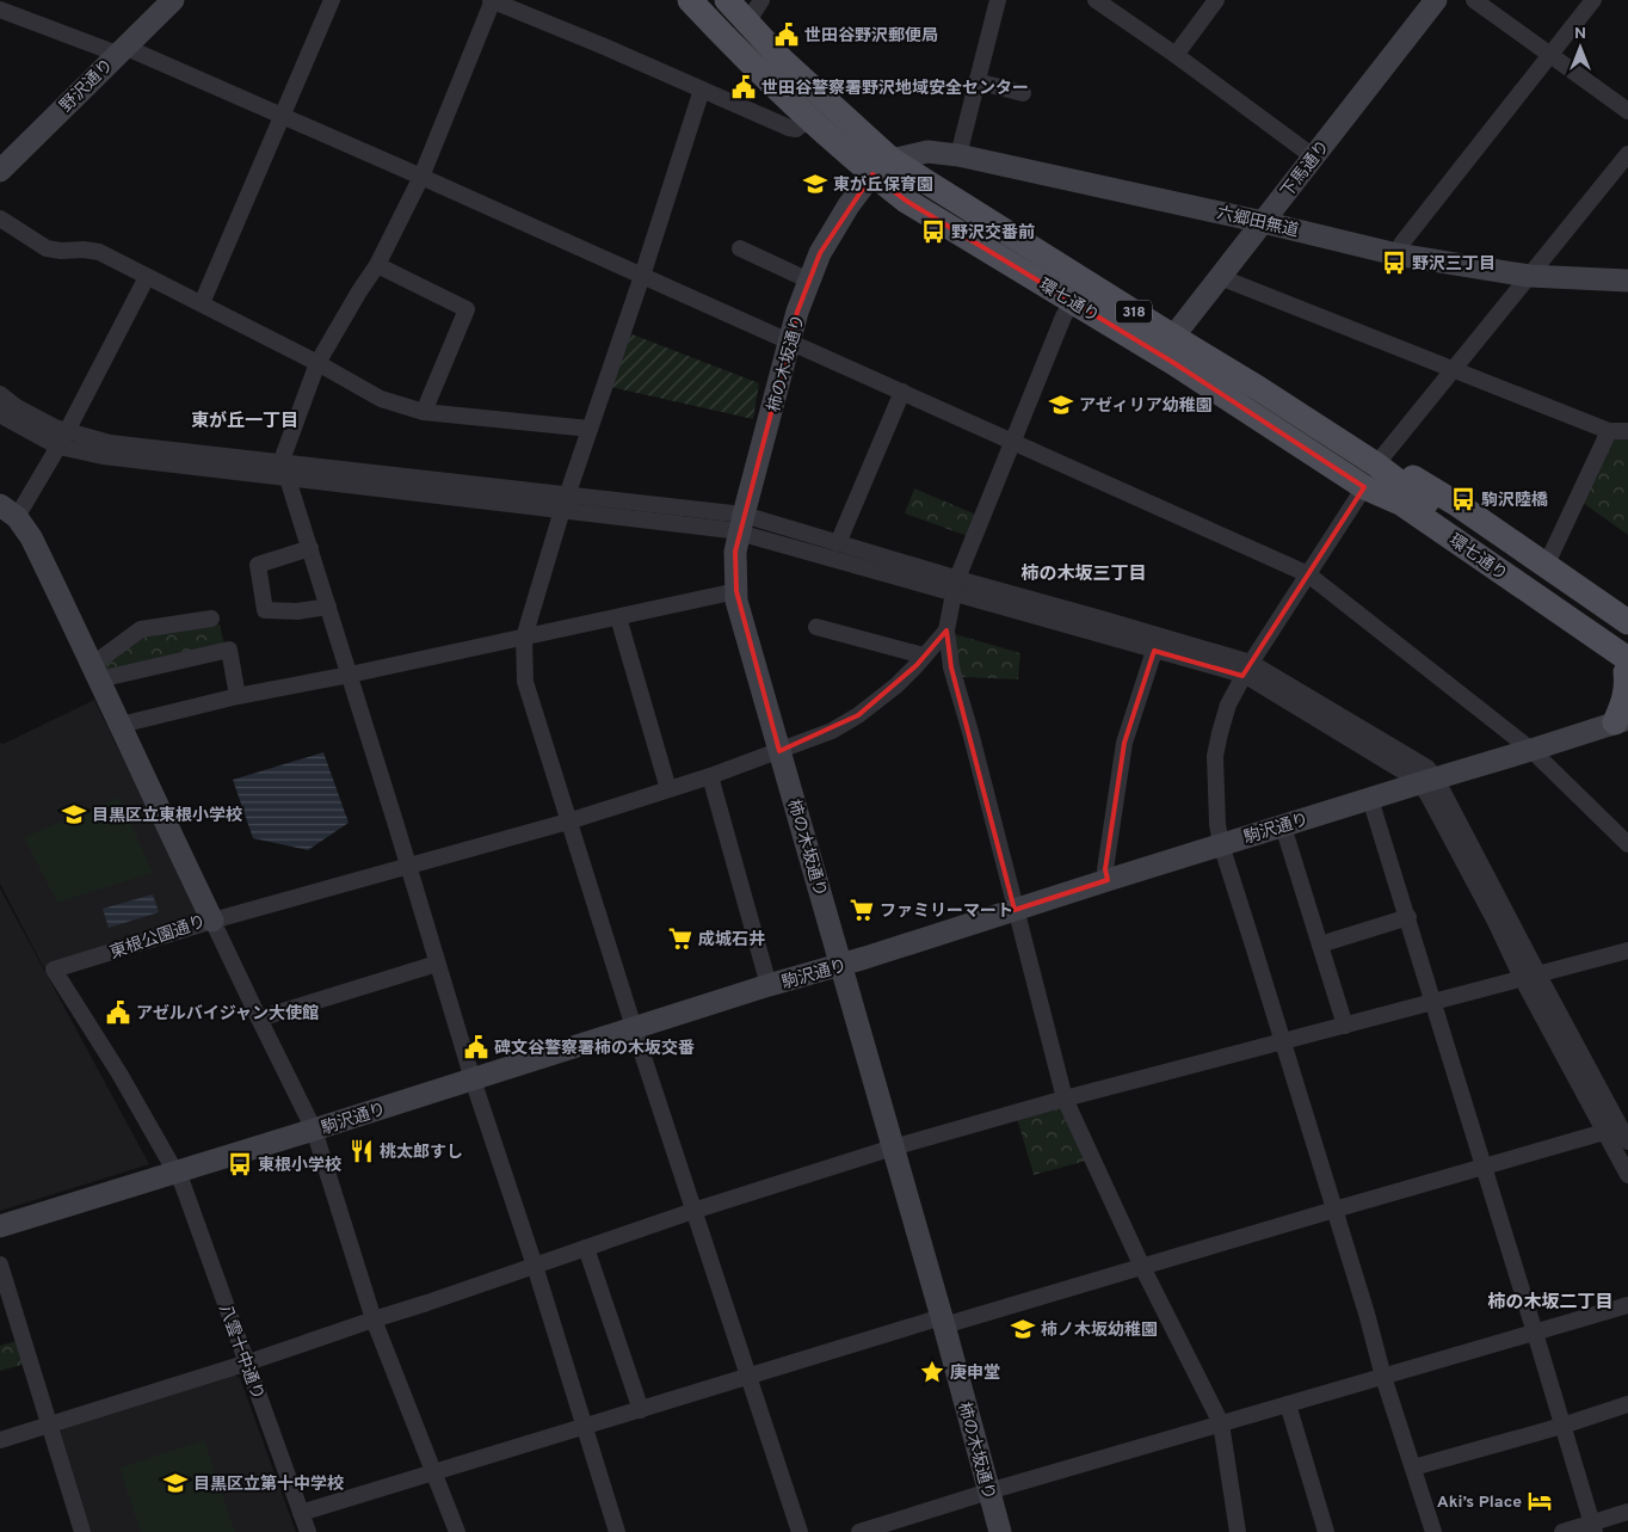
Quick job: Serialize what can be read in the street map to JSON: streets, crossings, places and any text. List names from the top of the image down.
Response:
{
  "streets": {
    "main road": ["環七通り", "318"],
    "street": [
      "野沢通り",
      "下馬通り",
      "六郷田無道",
      "柿の木坂通り",
      "駒沢通り",
      "東根公園通り",
      "八雲十中通り"
    ]
  },
  "crossings": [
    ["下馬通り", "六郷田無道"],
    ["下馬通り", "環七通り"],
    ["六郷田無道", "環七通り"],
    ["六郷田無道", "柿の木坂通り"],
    ["環七通り", "柿の木坂通り"],
    ["柿の木坂通り", "駒沢通り"],
    ["駒沢通り", "東根公園通り"],
    ["駒沢通り", "八雲十中通り"],
    ["東根公園通り", "八雲十中通り"]
  ],
  "districts": ["東が丘一丁目", "柿の木坂三丁目", "柿の木坂二丁目"],
  "places": {
    "public building": [
      "世田谷野沢郵便局",
      "世田谷警察署野沢地域安全センター",
      "アゼルバイジャン大使館",
      "碑文谷警察署柿の木坂交番"
    ],
    "school or university": [
      "東が丘保育園",
      "アゼィリア幼稚園",
      "目黒区立東根小学校",
      "柿ノ木坂幼稚園",
      "目黒区立第十中学校"
    ],
    "bus stop": [
      "野沢交番前",
      "野沢三丁目",
      "駒沢陸橋",
      "東根小学校"
    ],
    "supermarket": ["ファミリーマート", "成城石井"],
    "restaurant": ["桃太郎すし"],
    "place": ["庚申堂"],
    "hotel": ["Aki’s Place"]
  },
  "north": "top"
}
